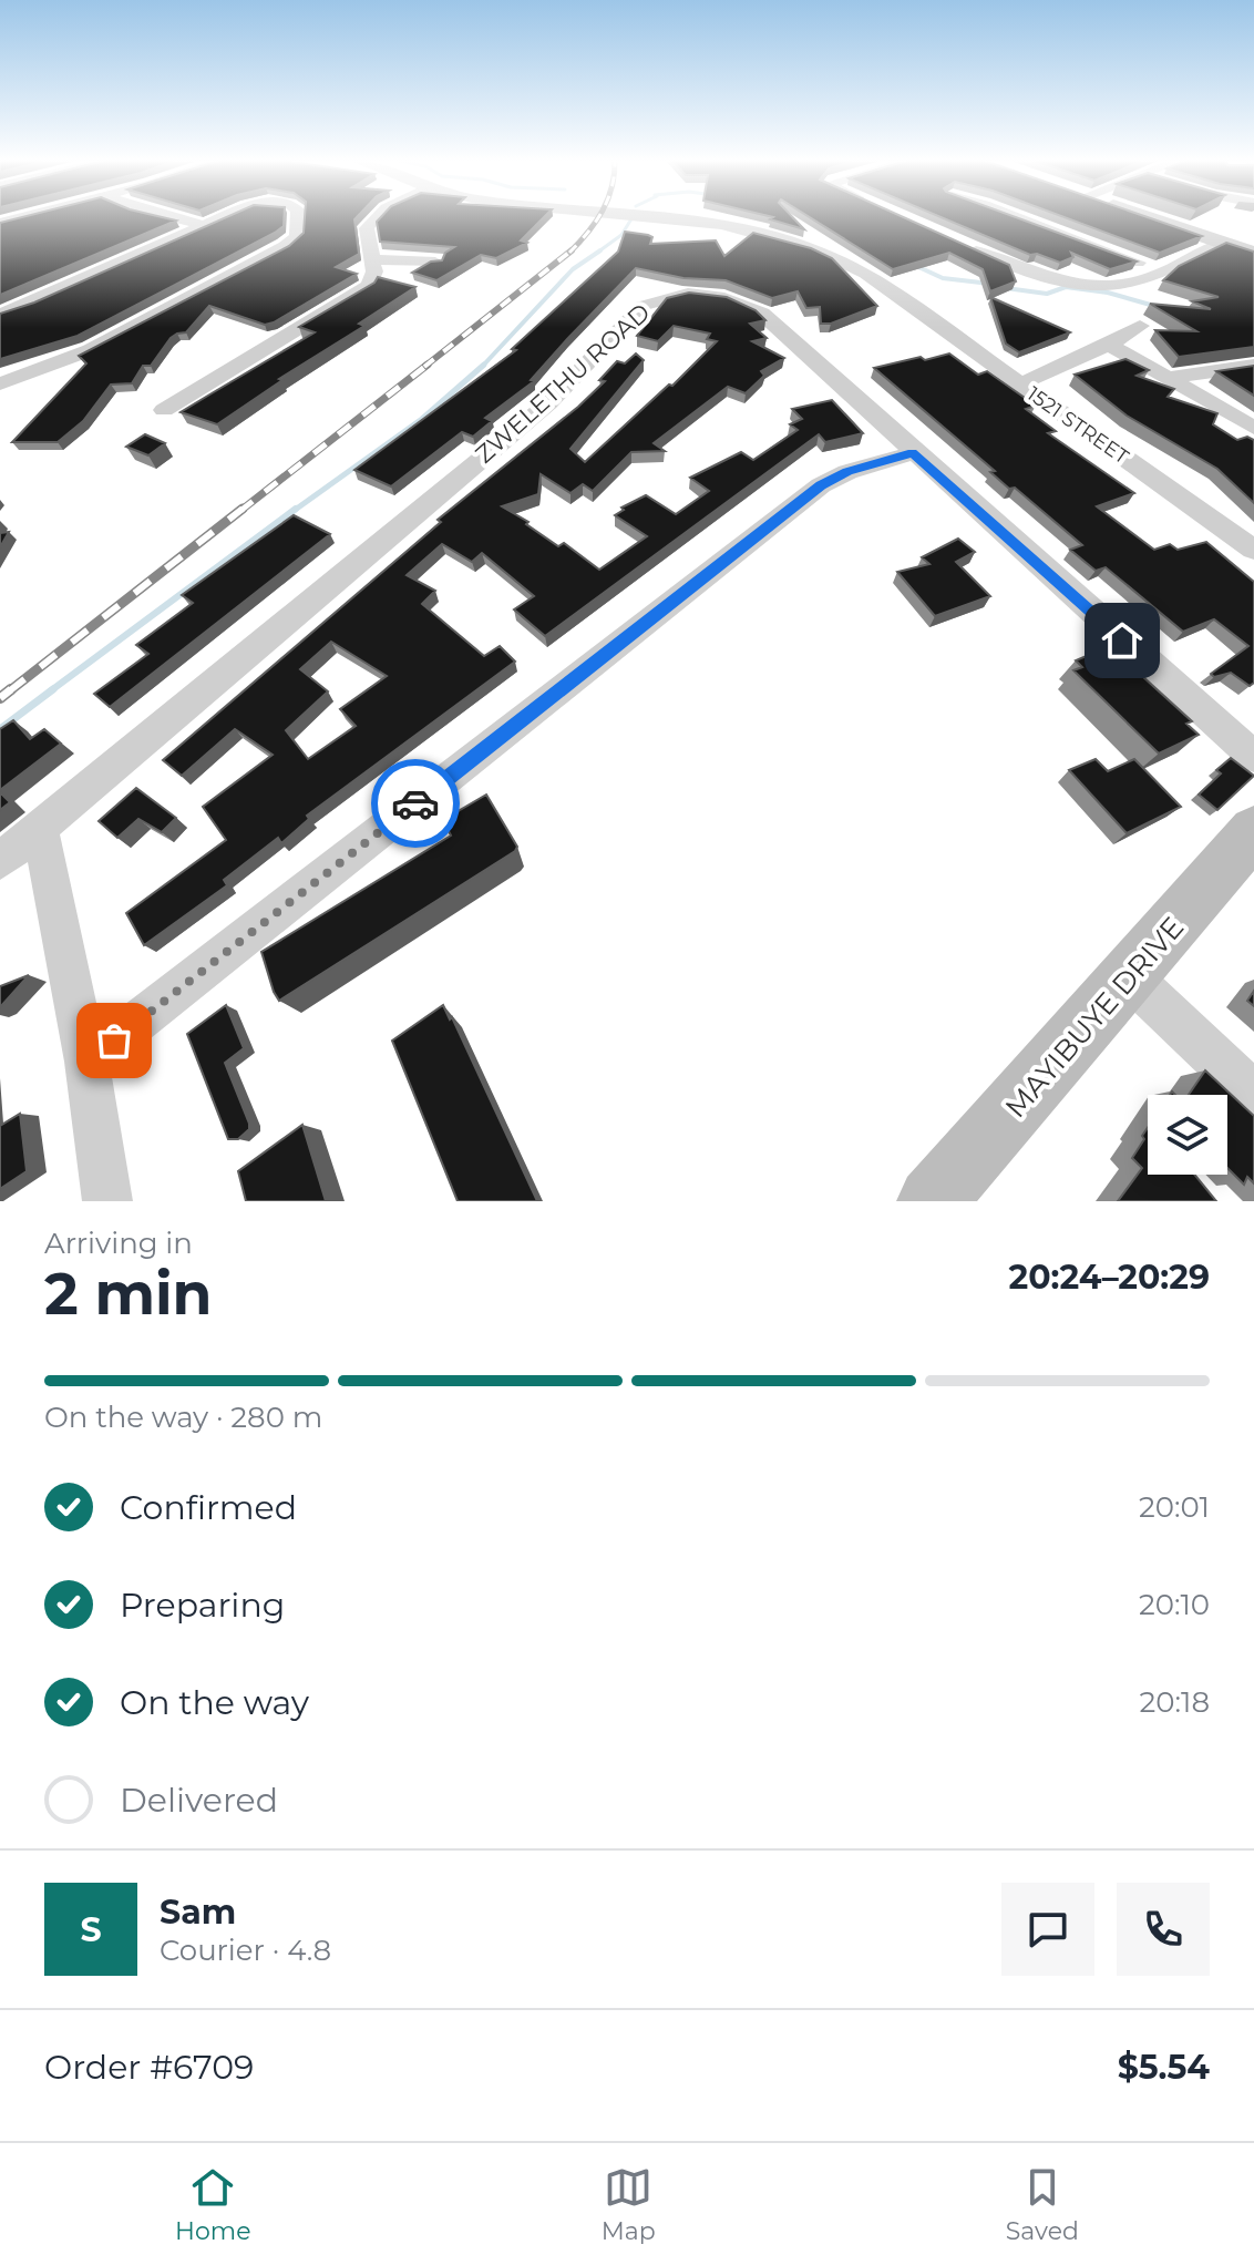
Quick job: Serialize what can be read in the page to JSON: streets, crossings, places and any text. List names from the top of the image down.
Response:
{
  "streets": {
    "street": ["ZWELETHU ROAD", "1521 STREET", "MAYIBUYE DRIVE"]
  },
  "page": {
    "heading": ["2 min", "Arriving in", "20:24–20:29"],
    "panel": [
      "Sam",
      "Courier · 4.8",
      "Order #6709",
      "$5.54"
    ],
    "bar": "On the way · 280 m",
    "list": [
      ["Confirmed", "20:01"],
      ["Preparing", "20:10"],
      ["On the way", "20:18"],
      "Delivered"
    ],
    "round": "S",
    "tabs": ["Home", "Map", "Saved"]
  }
}
